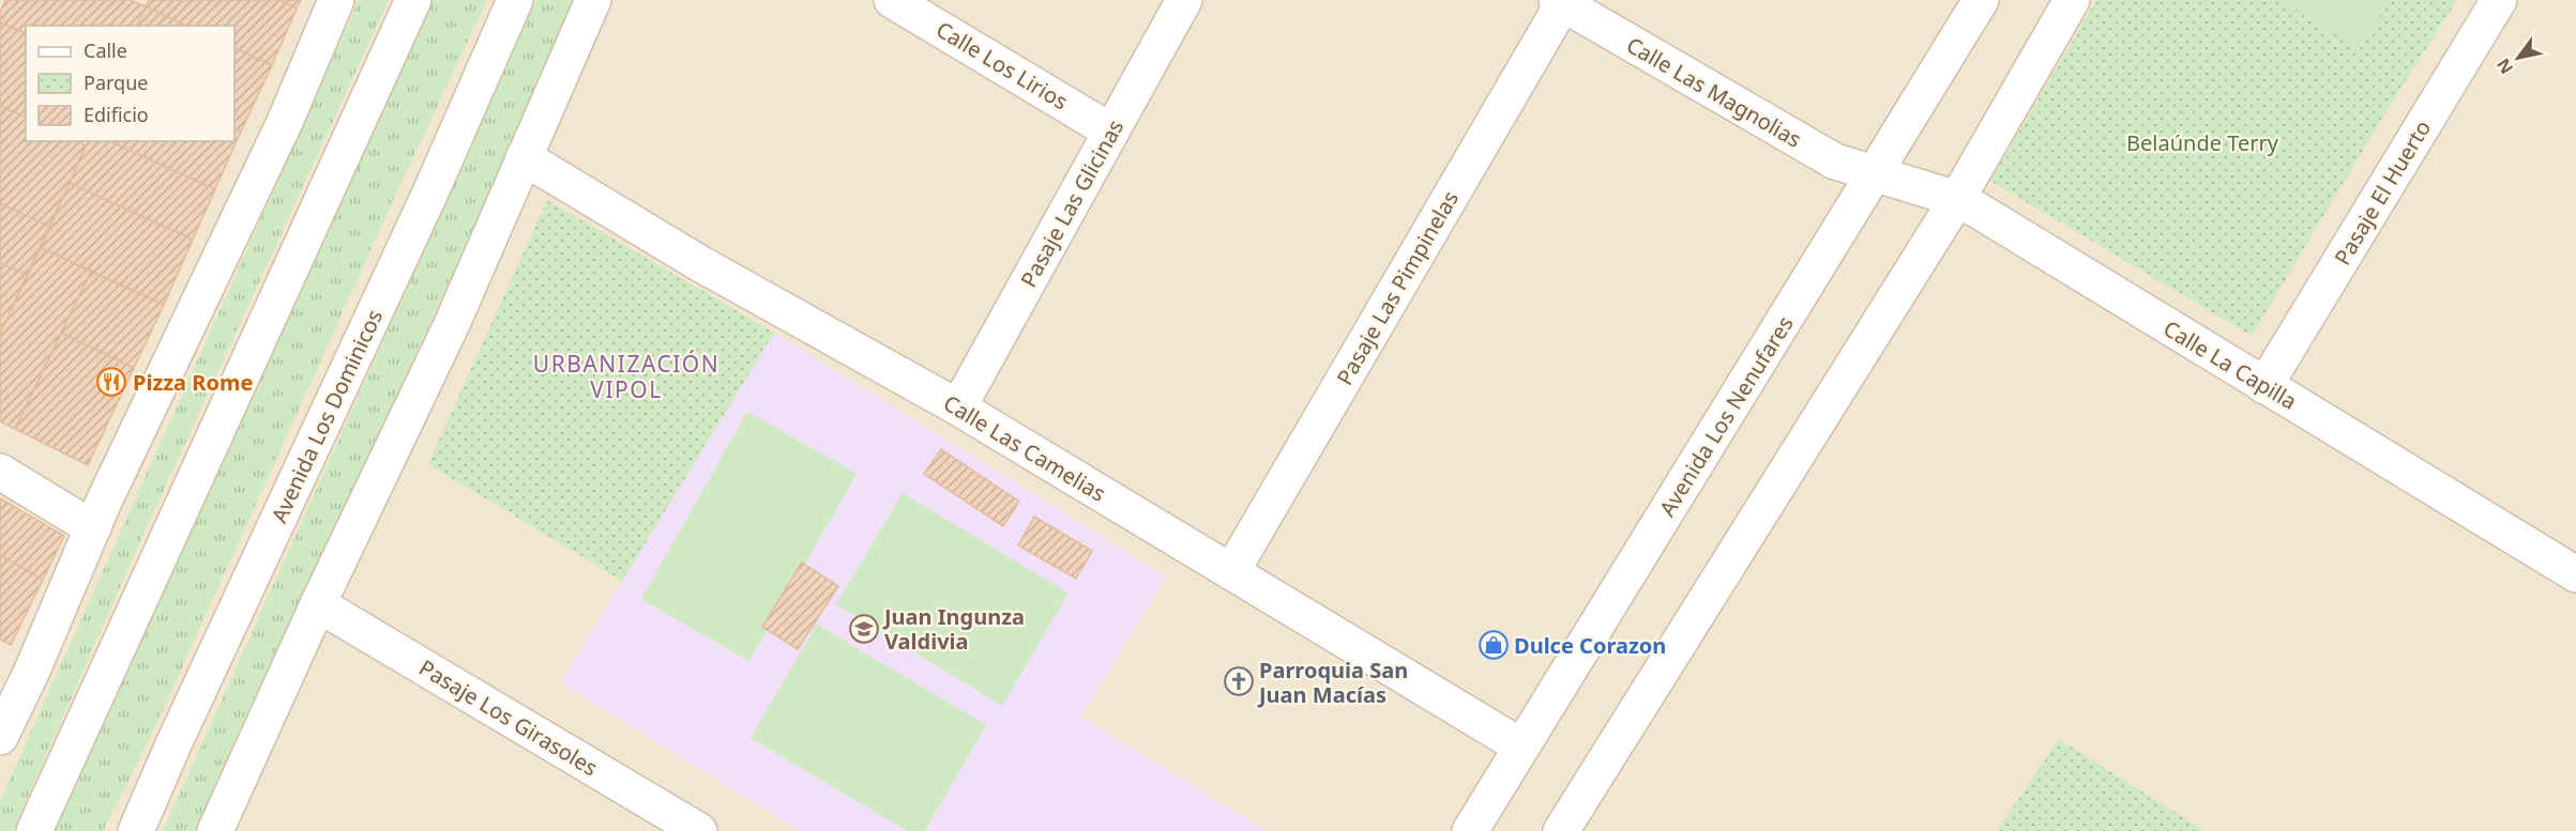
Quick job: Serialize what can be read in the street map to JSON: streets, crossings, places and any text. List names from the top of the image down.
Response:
{
  "streets": {
    "street": [
      "Calle Los Lirios",
      "Calle Las Magnolias",
      "Pasaje El Huerto",
      "Pasaje Las Glicinas",
      "Pasaje Las Pimpinelas",
      "Calle La Capilla",
      "Avenida Los Dominicos",
      "Avenida Los Nenufares",
      "Calle Las Camelias",
      "Pasaje Los Girasoles"
    ]
  },
  "crossings": [
    ["Calle Los Lirios", "Pasaje Las Glicinas"],
    ["Calle Las Magnolias", "Pasaje Las Pimpinelas"],
    ["Calle Las Magnolias", "Calle La Capilla"],
    ["Calle Las Magnolias", "Avenida Los Nenufares"],
    ["Pasaje El Huerto", "Calle La Capilla"],
    ["Pasaje Las Glicinas", "Calle Las Camelias"],
    ["Pasaje Las Pimpinelas", "Calle Las Camelias"],
    ["Calle La Capilla", "Avenida Los Nenufares"],
    ["Avenida Los Nenufares", "Calle Las Camelias"]
  ],
  "districts": ["URBANIZACIÓN VIPOL"],
  "parks": ["Belaúnde Terry"],
  "places": {
    "restaurant": ["Pizza Rome"],
    "school or university": ["Juan Ingunza Valdivia"],
    "shop": ["Dulce Corazon"],
    "church": ["Parroquia San Juan Macías"]
  },
  "legend": ["Calle", "Parque", "Edificio"],
  "north": "bottom left"
}
